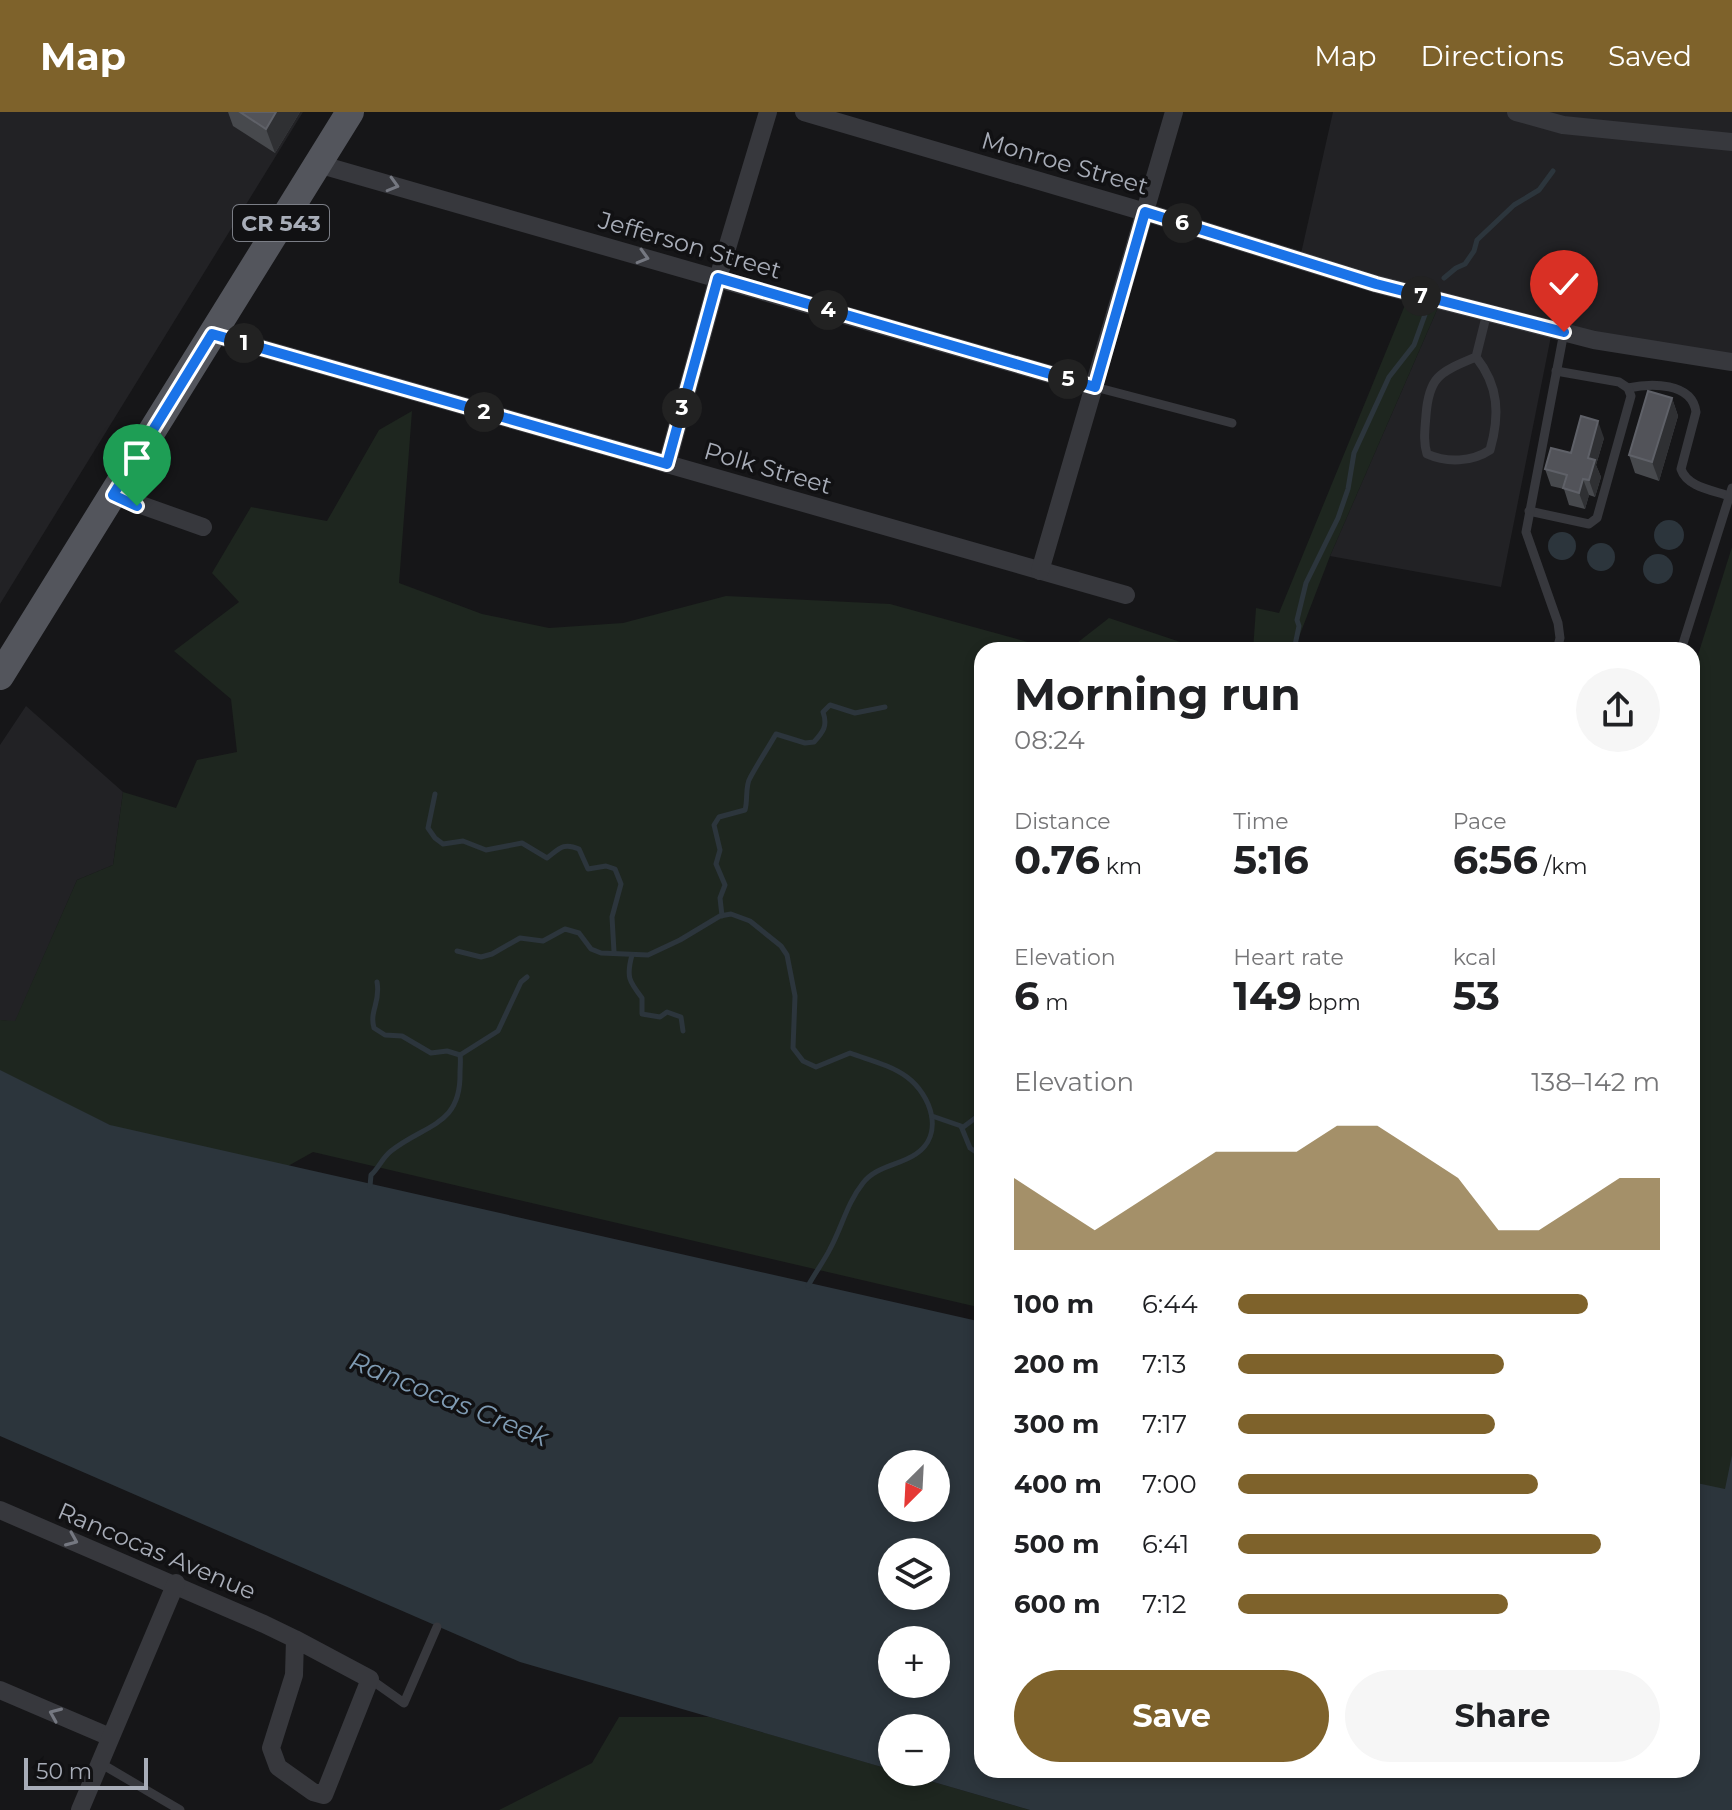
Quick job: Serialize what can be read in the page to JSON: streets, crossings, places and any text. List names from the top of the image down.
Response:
{
  "streets": {
    "main road": ["CR 543"],
    "street": [
      "Monroe Street",
      "Jefferson Street",
      "Polk Street",
      "Rancocas Avenue"
    ]
  },
  "crossings": [
    ["CR 543", "Jefferson Street"],
    ["CR 543", "Polk Street"]
  ],
  "one_way": ["Jefferson Street", "Rancocas Avenue"],
  "water": ["Rancocas Creek"],
  "scale_bar": "50 m",
  "north": "bottom left",
  "page": {
    "header": "Map",
    "nav": ["Map", "Directions", "Saved"],
    "pins": [
      "6",
      "7",
      "4",
      "1",
      "5",
      "3",
      "2"
    ],
    "heading": ["Morning run", "08:24"],
    "stats": [
      ["Distance", "0.76 km"],
      ["Time", "5:16"],
      ["Pace", "6:56 /km"],
      ["Elevation", "6 m"],
      ["Heart rate", "149 bpm"],
      ["kcal", "53"]
    ],
    "chart": ["Elevation", "138–142 m"],
    "list": [
      {
        "name": "100 m",
        "note": "6:44"
      },
      {
        "name": "200 m",
        "note": "7:13"
      },
      {
        "name": "300 m",
        "note": "7:17"
      },
      {
        "name": "400 m",
        "note": "7:00"
      },
      {
        "name": "500 m",
        "note": "6:41"
      },
      {
        "name": "600 m",
        "note": "7:12"
      }
    ],
    "map_buttons": ["+", "−"],
    "buttons": ["Save", "Share"],
    "scale": "50 m"
  }
}
